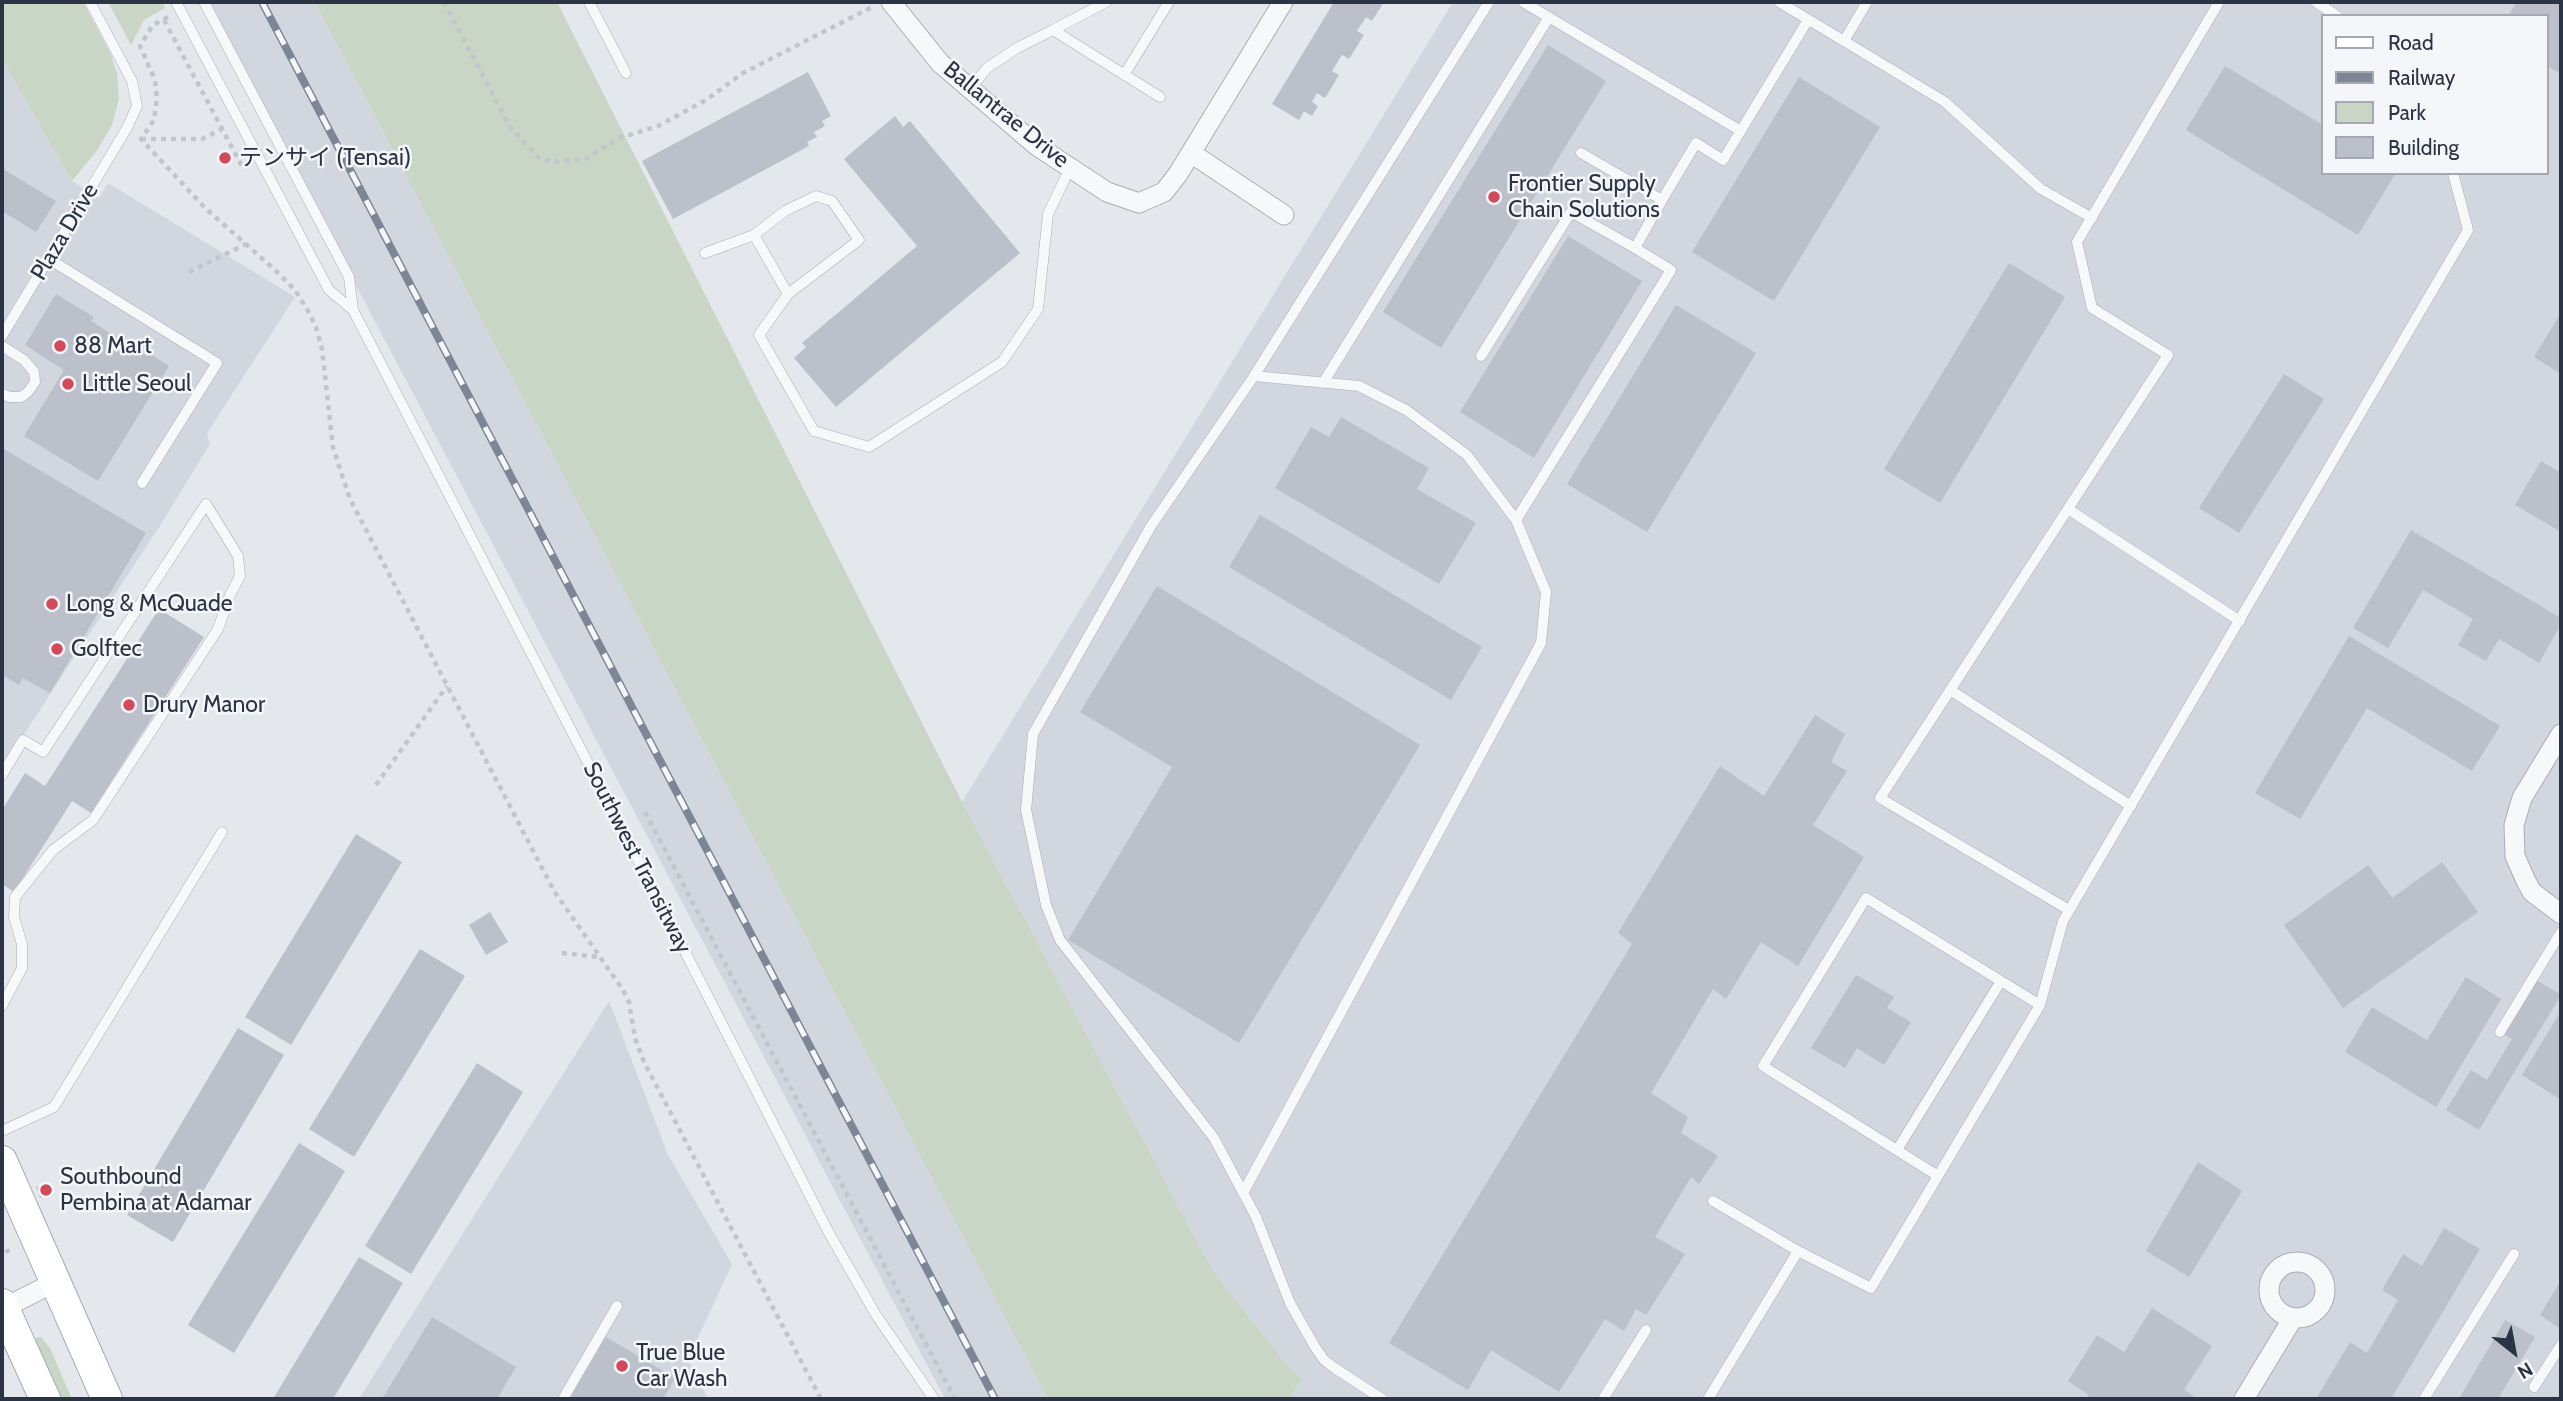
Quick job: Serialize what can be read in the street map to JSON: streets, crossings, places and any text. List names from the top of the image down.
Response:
{
  "streets": {
    "street": ["Ballantrae Drive"],
    "lane": ["Plaza Drive", "Southwest Transitway"]
  },
  "places": [
    "テンサイ (Tensai)",
    "Frontier Supply Chain Solutions",
    "88 Mart",
    "Little Seoul",
    "Long & McQuade",
    "Golftec",
    "Drury Manor",
    "Southbound Pembina at Adamar",
    "True Blue Car Wash"
  ],
  "legend": [
    "Road",
    "Railway",
    "Park",
    "Building"
  ],
  "north": "bottom right"
}
